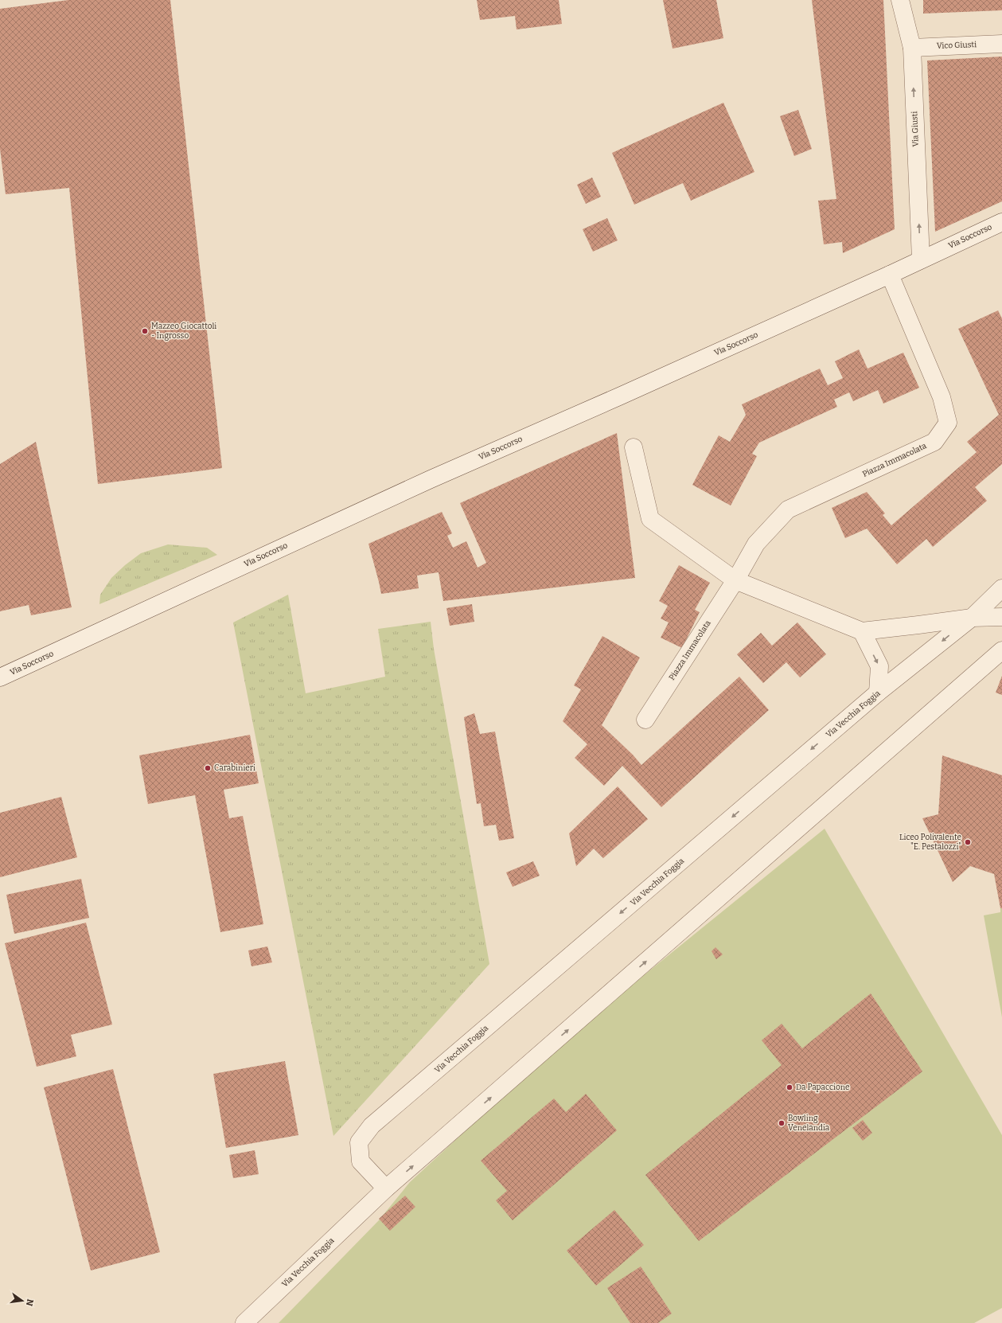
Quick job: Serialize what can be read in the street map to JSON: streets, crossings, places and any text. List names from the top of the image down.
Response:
{
  "streets": {
    "street": [
      "Vico Giusti",
      "Via Giusti",
      "Via Soccorso",
      "Piazza Immacolata",
      "Via Vecchia Foggia"
    ]
  },
  "crossings": [
    ["Vico Giusti", "Via Giusti"],
    ["Via Giusti", "Via Soccorso"],
    ["Via Soccorso", "Piazza Immacolata"]
  ],
  "one_way": ["Via Giusti"],
  "places": [
    "Mazzeo Giocattoli - Ingrosso",
    "Carabinieri",
    "Liceo Polivalente \"E. Pestalozzi\"",
    "Da Papaccione",
    "Bowling Venelandia"
  ],
  "north": "right"
}
